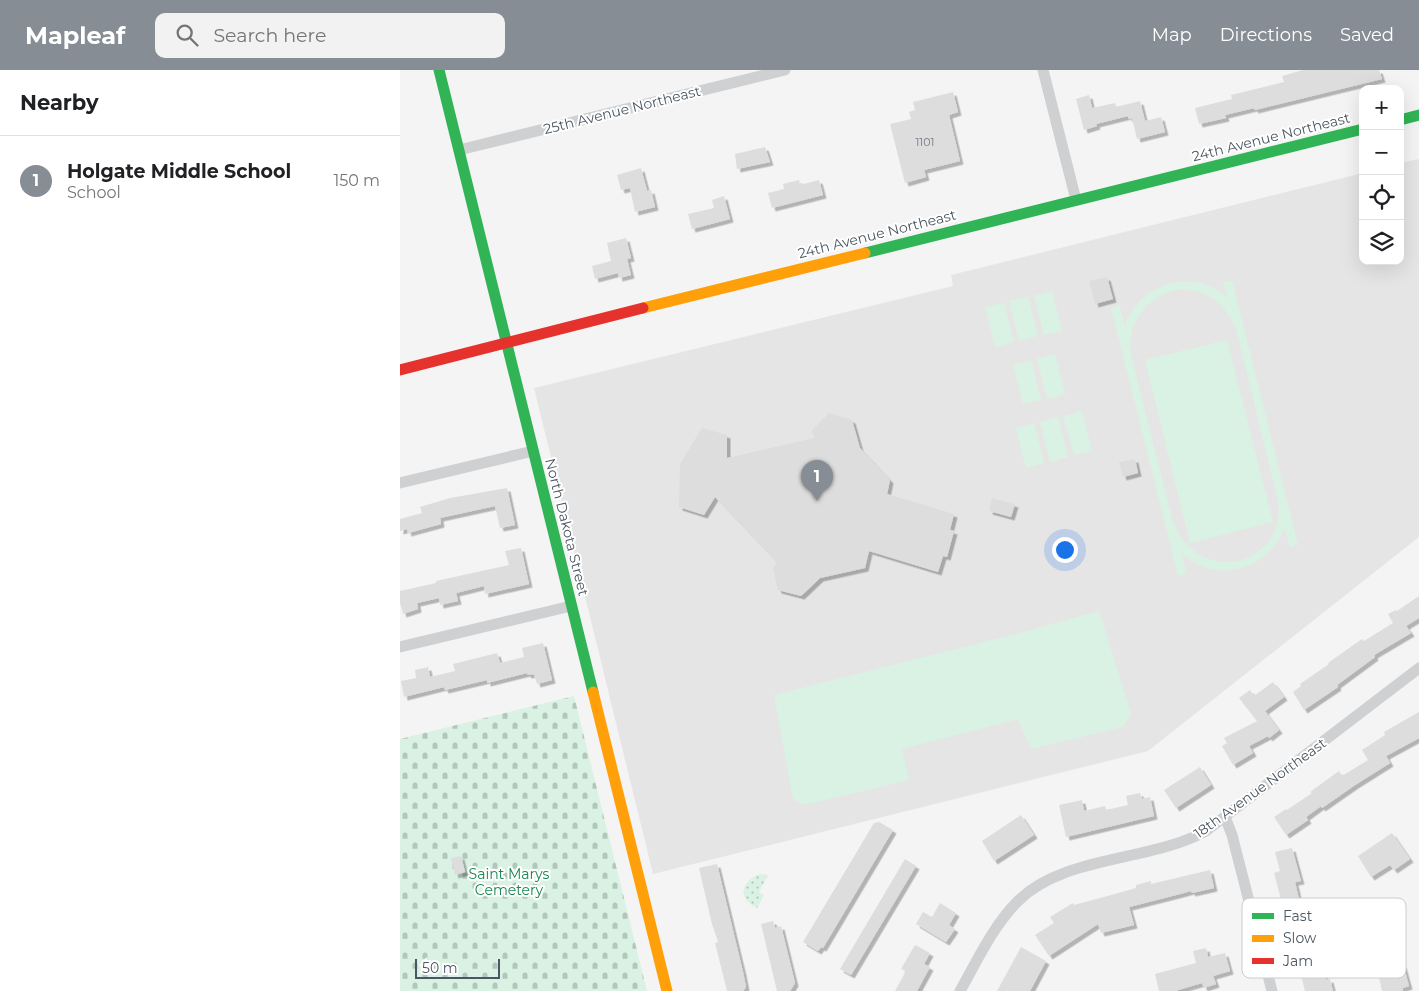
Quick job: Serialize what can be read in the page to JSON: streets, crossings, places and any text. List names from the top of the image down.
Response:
{
  "streets": {
    "main road": ["24th Avenue Northeast", "North Dakota Street"],
    "street": ["25th Avenue Northeast", "18th Avenue Northeast"]
  },
  "crossings": [
    ["25th Avenue Northeast", "North Dakota Street"],
    ["24th Avenue Northeast", "North Dakota Street"]
  ],
  "parks": ["Saint Marys Cemetery"],
  "house_numbers": ["1101"],
  "legend": ["Fast", "Slow", "Jam"],
  "scale_bar": "50 m",
  "page": {
    "header": "Mapleaf",
    "search": "Search here",
    "nav": ["Map", "Directions", "Saved"],
    "heading": "Nearby",
    "map_buttons": ["+", "−"],
    "list": [
      {
        "mark": "1",
        "name": "Holgate Middle School",
        "note": "School",
        "value": "150 m"
      }
    ],
    "pins": "1",
    "scale": "50 m"
  }
}
